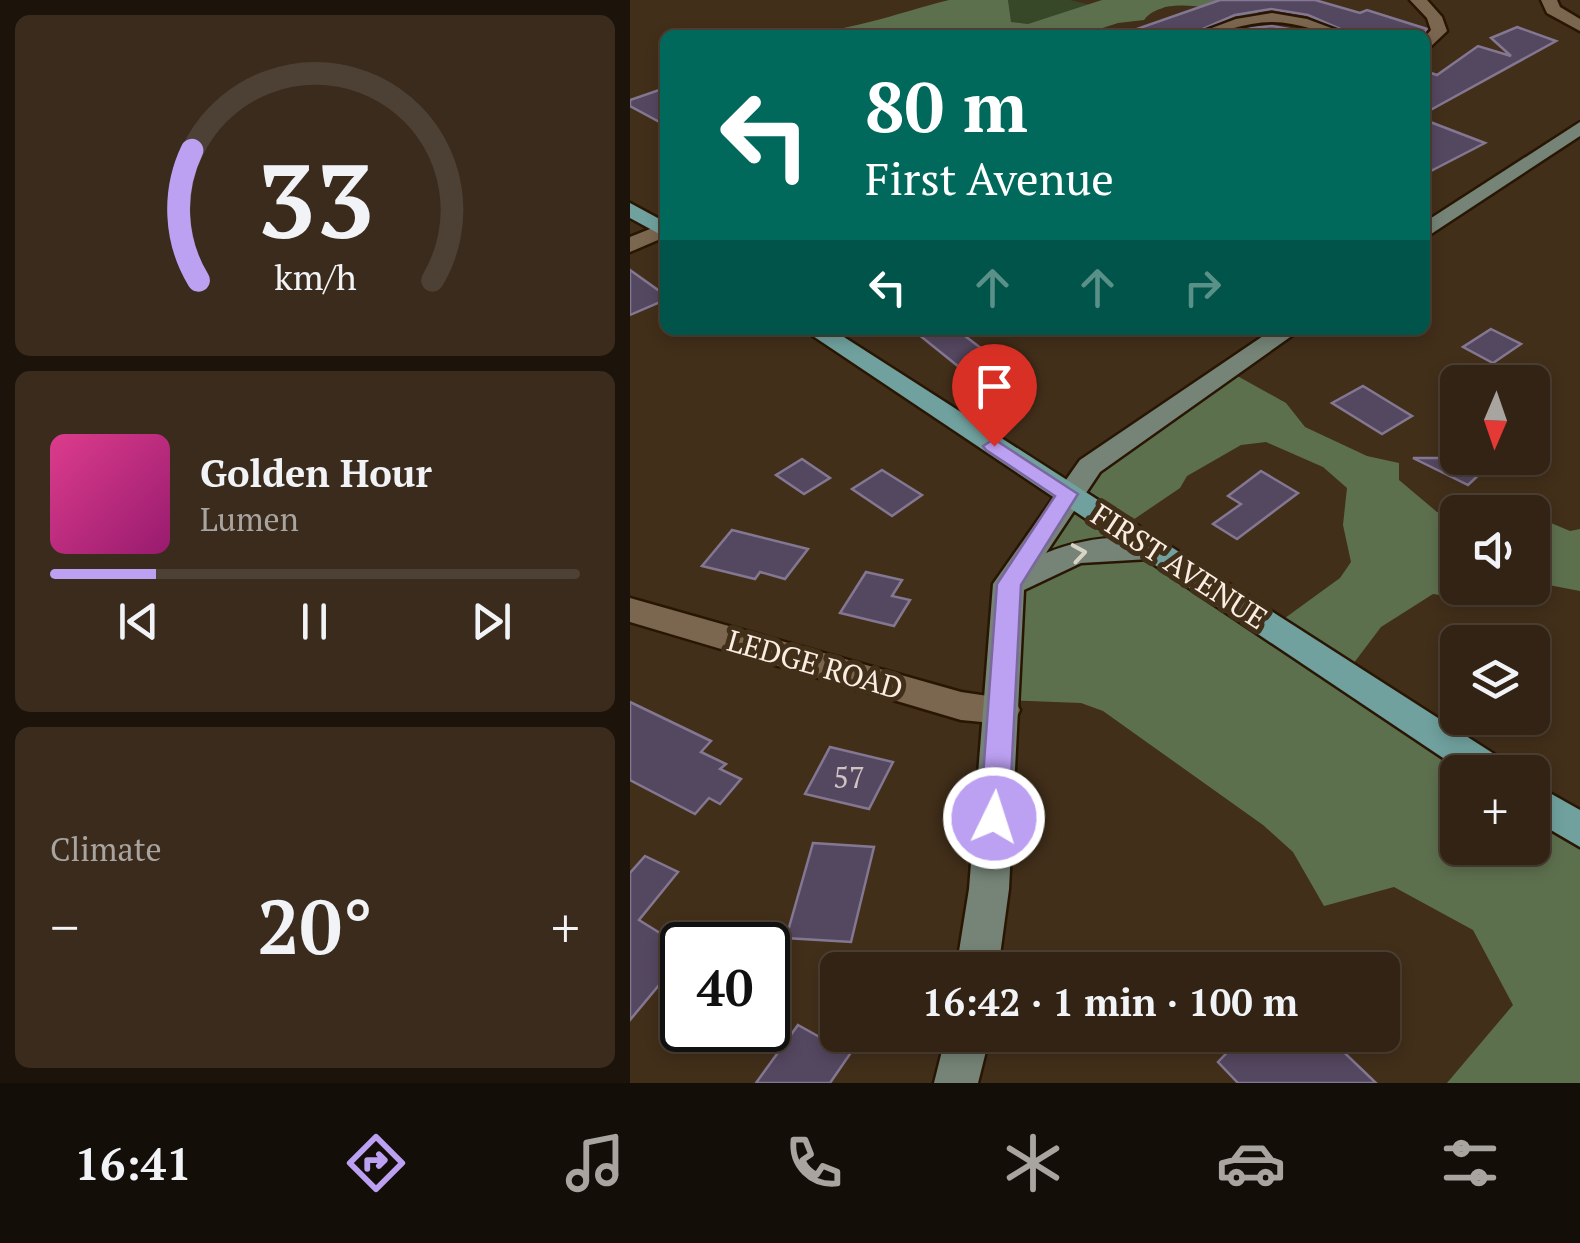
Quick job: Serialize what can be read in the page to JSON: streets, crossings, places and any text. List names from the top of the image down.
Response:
{
  "streets": {
    "main road": ["FIRST AVENUE"],
    "street": ["LEDGE ROAD"]
  },
  "house_numbers": ["57"],
  "north": "bottom",
  "page": {
    "turn": ["80 m", "First Avenue"],
    "map_buttons": "+",
    "song": ["Golden Hour", "Lumen"],
    "tile": "Climate",
    "heat": ["−", "20°", "+"],
    "limit": "40",
    "trip": "16:42 · 1 min · 100 m",
    "tabs": "16:41",
    "gauge": ["33", "km/h"]
  }
}
